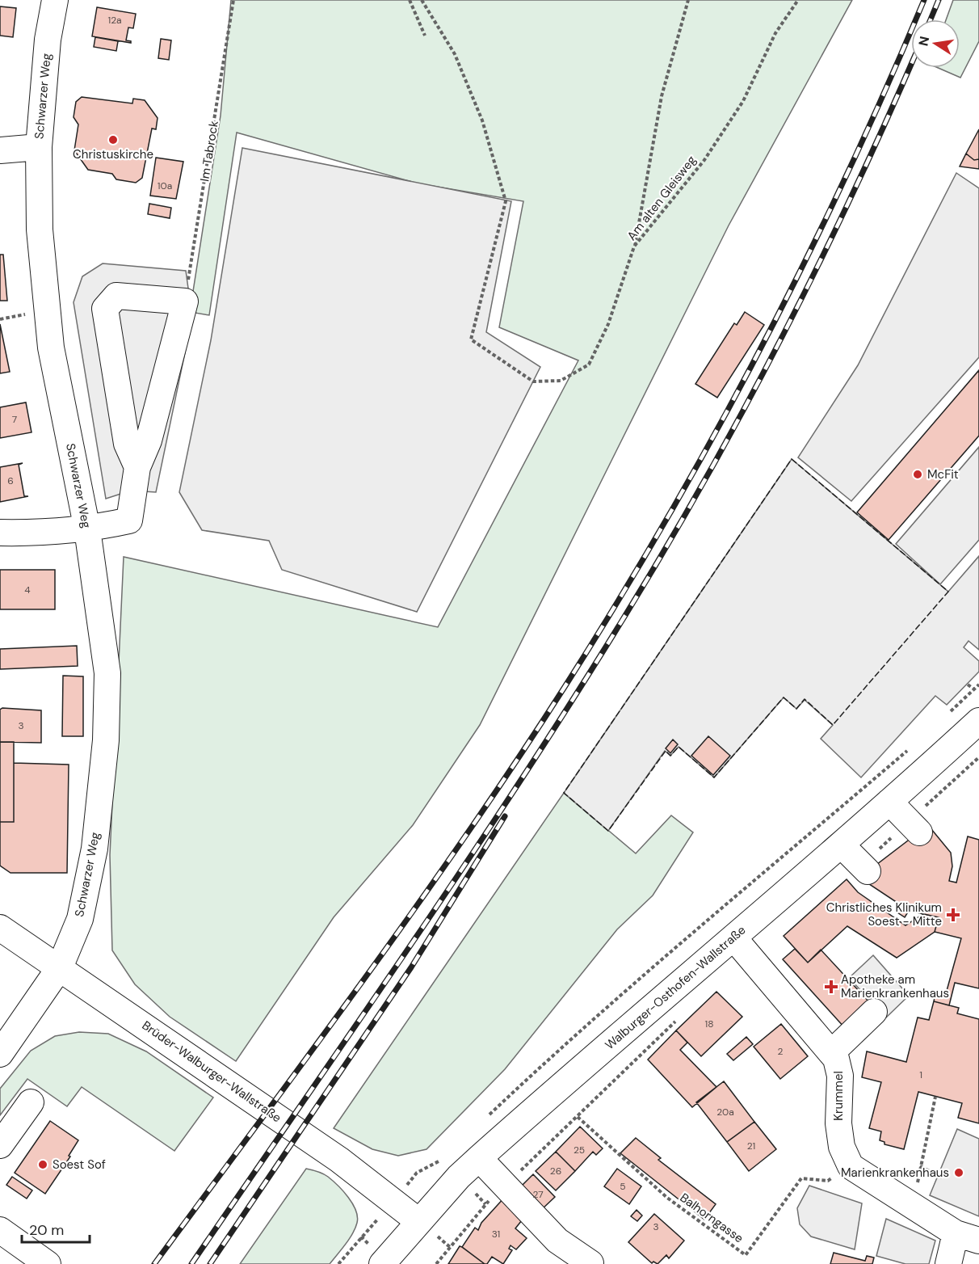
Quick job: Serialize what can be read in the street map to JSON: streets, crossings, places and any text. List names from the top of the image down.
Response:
{
  "streets": {
    "street": [
      "Schwarzer Weg",
      "Walburger-Osthofen-Wallstraße",
      "Brüder-Walburger-Wallstraße",
      "Krummel"
    ],
    "path": ["Im Tabrock", "Am alten Gleisweg", "Balhorngasse"]
  },
  "crossings": [
    ["Schwarzer Weg", "Brüder-Walburger-Wallstraße"],
    ["Walburger-Osthofen-Wallstraße", "Brüder-Walburger-Wallstraße"],
    ["Walburger-Osthofen-Wallstraße", "Krummel"],
    ["Krummel", "Balhorngasse"]
  ],
  "places": {
    "other": [
      "Christuskirche",
      "McFit",
      "Soest Sof",
      "Marienkrankenhaus"
    ],
    "health": ["Christliches Klinikum Soest - Mitte", "Apotheke am Marienkrankenhaus"]
  },
  "house_numbers": [
    "12a",
    "10a",
    "7",
    "6",
    "4",
    "3",
    "18",
    "2",
    "1",
    "20a",
    "21",
    "25",
    "26",
    "5",
    "27",
    "3",
    "31"
  ],
  "scale_bar": "20 m",
  "north": "left"
}
